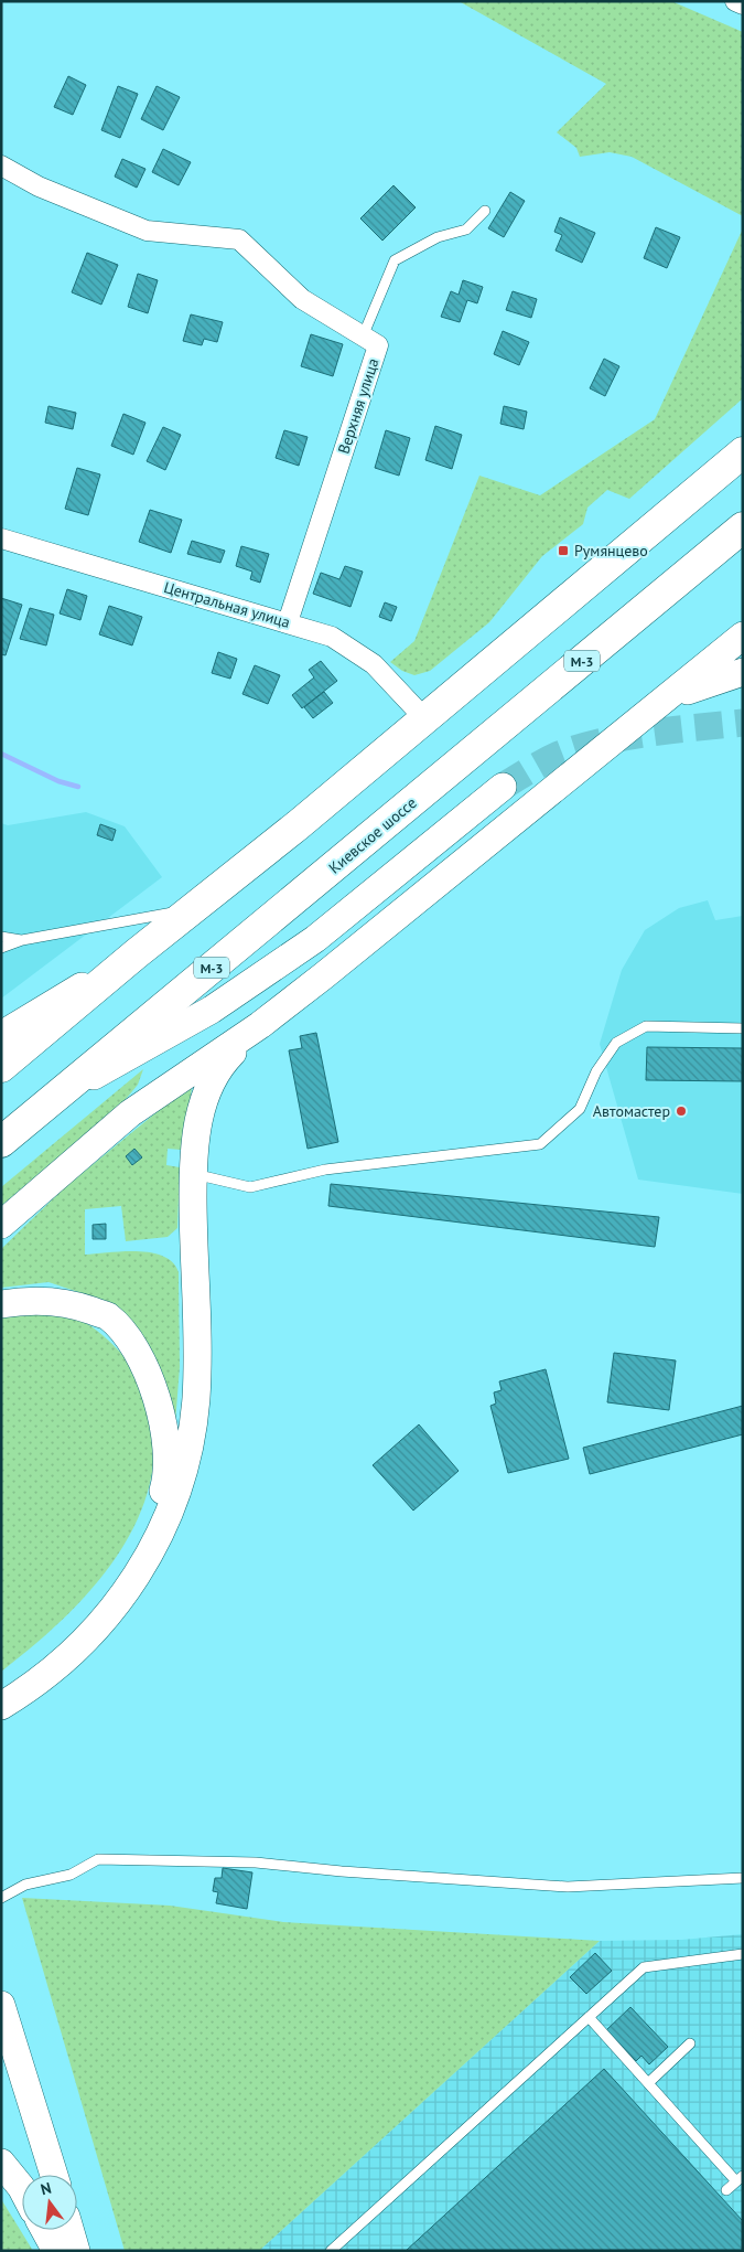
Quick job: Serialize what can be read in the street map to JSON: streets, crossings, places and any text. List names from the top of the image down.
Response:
{
  "streets": {
    "highway": ["М-3", "Киевское шоссе"],
    "street": ["Верхняя улица", "Центральная улица"]
  },
  "crossings": [
    ["Верхняя улица", "Центральная улица"]
  ],
  "places": {
    "transit": ["Румянцево"],
    "other": ["Автомастер"]
  },
  "north": "top"
}
